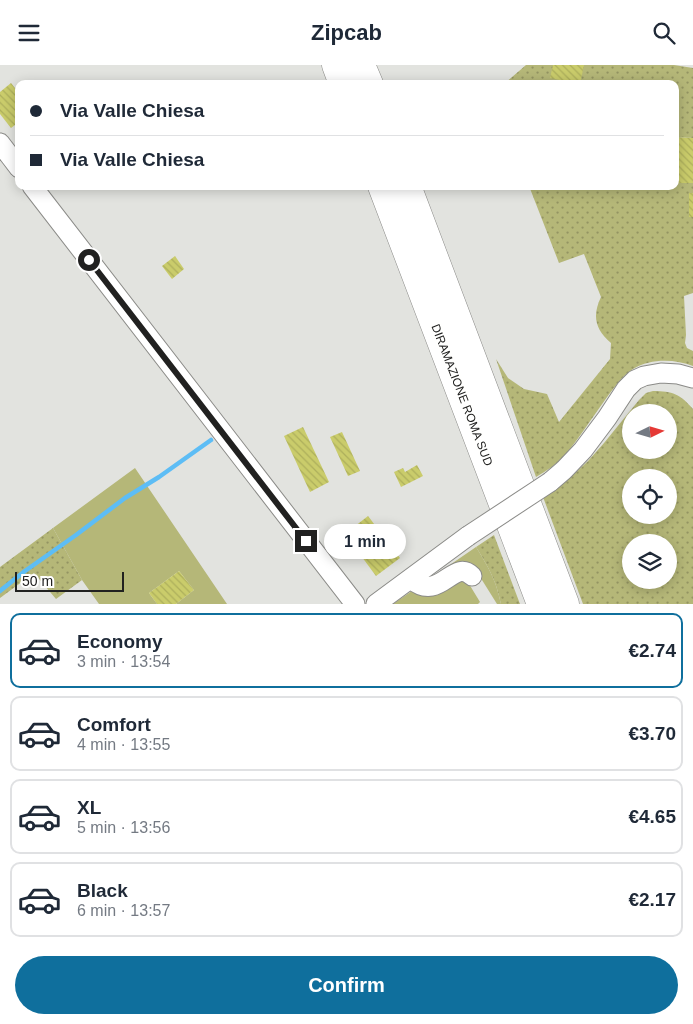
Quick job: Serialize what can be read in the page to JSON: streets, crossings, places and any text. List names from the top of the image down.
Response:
{
  "streets": {
    "highway": ["DIRAMAZIONE ROMA SUD"]
  },
  "scale_bar": "50 m",
  "north": "right",
  "page": {
    "header": "Zipcab",
    "banner": ["Via Valle Chiesa", "Via Valle Chiesa"],
    "bubble": "1 min",
    "scale": "50 m",
    "list": [
      {
        "name": "Economy",
        "note": "3 min · 13:54",
        "value": "€2.74"
      },
      {
        "name": "Comfort",
        "note": "4 min · 13:55",
        "value": "€3.70"
      },
      {
        "name": "XL",
        "note": "5 min · 13:56",
        "value": "€4.65"
      },
      {
        "name": "Black",
        "note": "6 min · 13:57",
        "value": "€2.17"
      }
    ],
    "buttons": "Confirm"
  }
}
